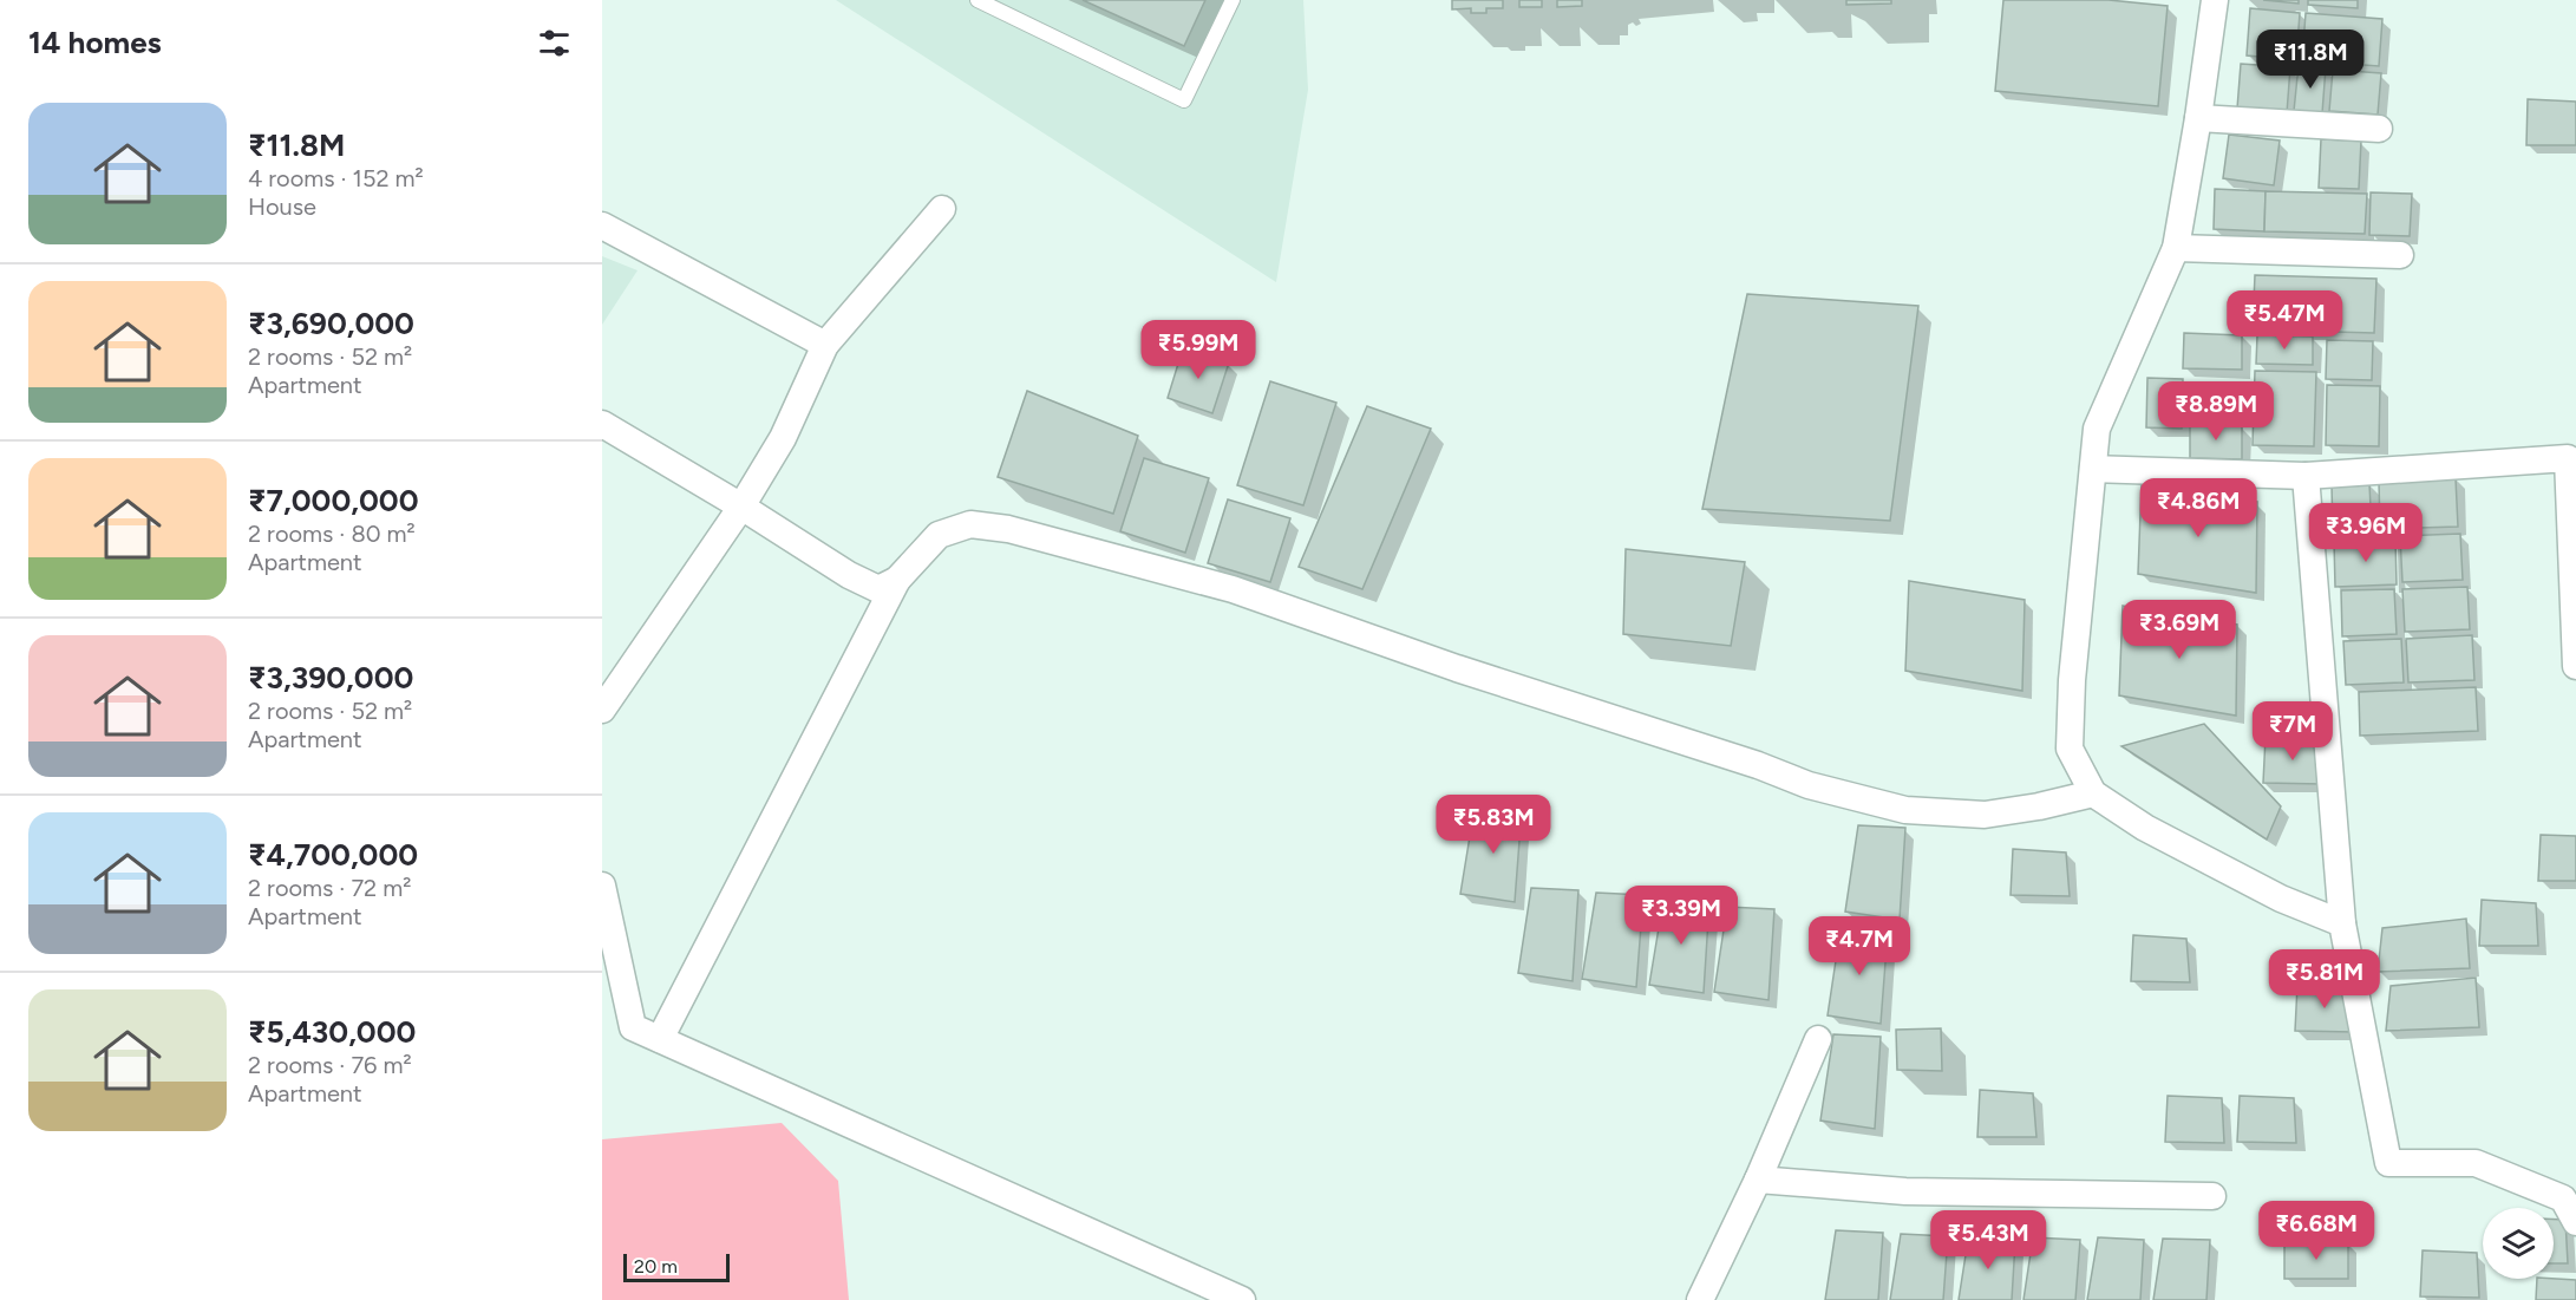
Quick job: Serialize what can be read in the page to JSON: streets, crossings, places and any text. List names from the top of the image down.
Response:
{
  "scale_bar": "20 m",
  "page": {
    "heading": "14 homes",
    "price": [
      "₹11.8M",
      "₹5.47M",
      "₹5.99M",
      "₹8.89M",
      "₹4.86M",
      "₹3.96M",
      "₹3.69M",
      "₹7M",
      "₹5.83M",
      "₹3.39M",
      "₹4.7M",
      "₹5.81M",
      "₹6.68M",
      "₹5.43M"
    ],
    "list": [
      {
        "name": "₹11.8M",
        "note": "4 rooms · 152 m² · House"
      },
      {
        "name": "₹3,690,000",
        "note": "2 rooms · 52 m² · Apartment"
      },
      {
        "name": "₹7,000,000",
        "note": "2 rooms · 80 m² · Apartment"
      },
      {
        "name": "₹3,390,000",
        "note": "2 rooms · 52 m² · Apartment"
      },
      {
        "name": "₹4,700,000",
        "note": "2 rooms · 72 m² · Apartment"
      },
      {
        "name": "₹5,430,000",
        "note": "2 rooms · 76 m² · Apartment"
      }
    ],
    "scale": "20 m"
  }
}
